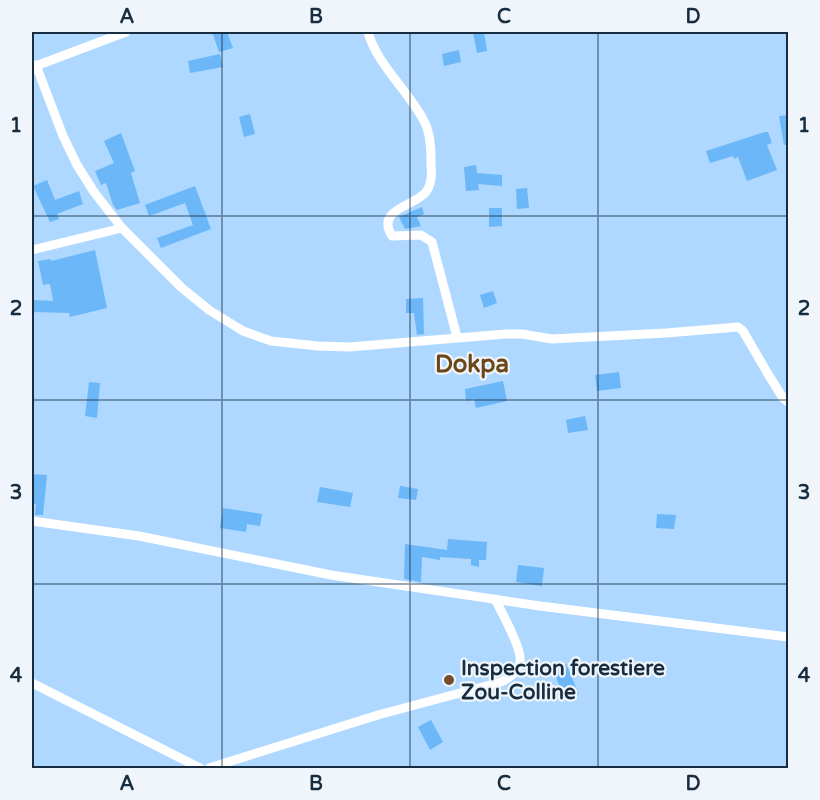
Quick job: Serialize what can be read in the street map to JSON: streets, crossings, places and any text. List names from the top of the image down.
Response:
{
  "districts": ["Dokpa"],
  "places": ["Inspection forestiere Zou-Colline"],
  "grid": {
    "columns": [
      "A",
      "B",
      "C",
      "D"
    ],
    "rows": [
      "1",
      "2",
      "3",
      "4"
    ]
  }
}
